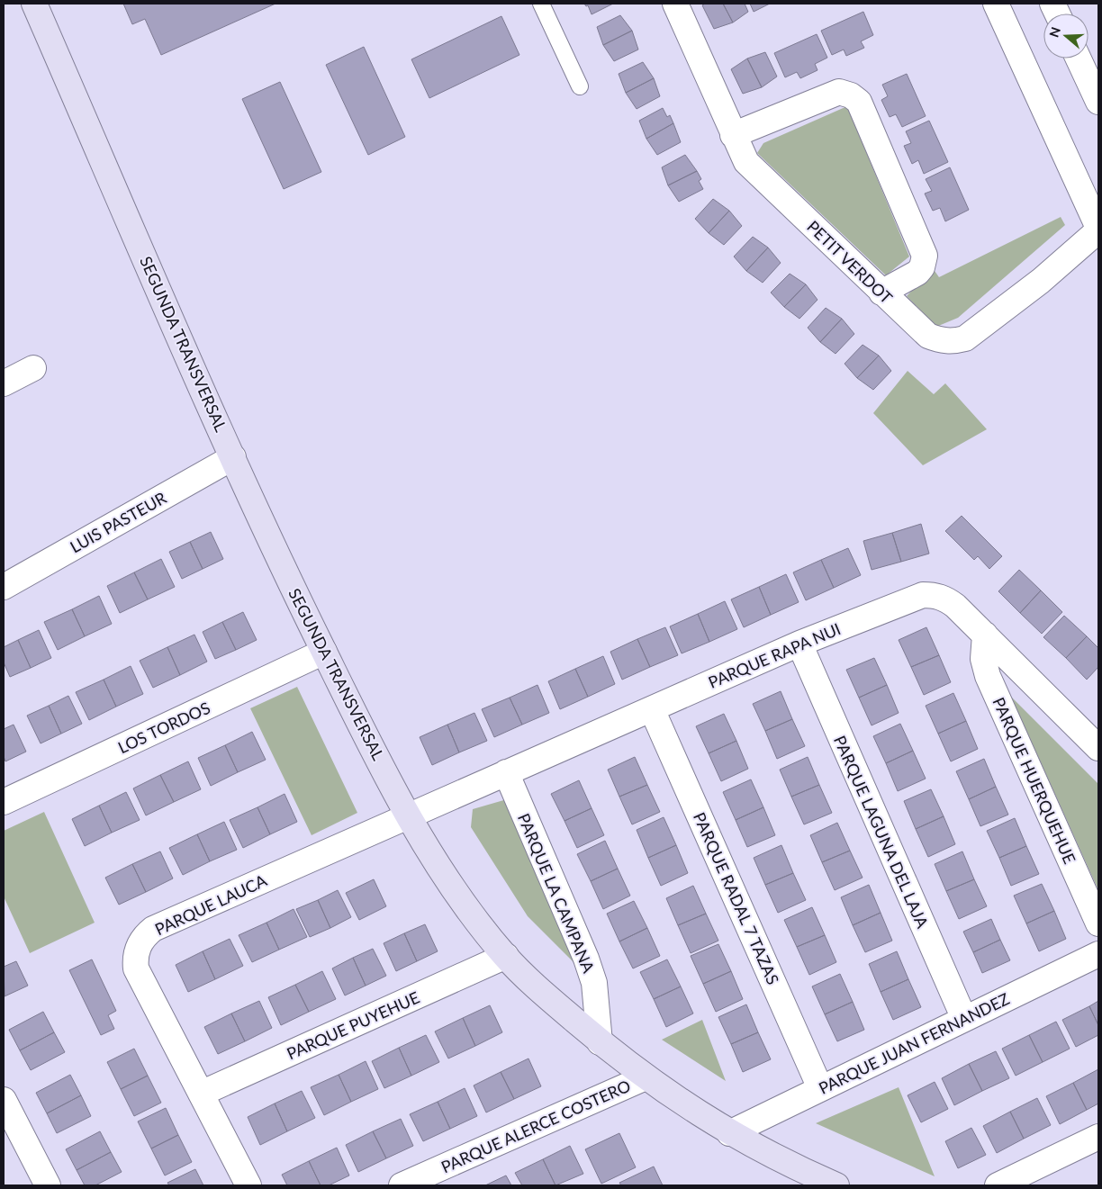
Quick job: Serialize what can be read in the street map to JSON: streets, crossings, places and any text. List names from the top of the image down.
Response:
{
  "streets": {
    "street": [
      "PETIT VERDOT",
      "SEGUNDA TRANSVERSAL",
      "LUIS PASTEUR",
      "PARQUE RAPA NUI",
      "LOS TORDOS",
      "PARQUE HUERQUEHUE",
      "PARQUE LAGUNA DEL LAJA",
      "PARQUE LA CAMPANA",
      "PARQUE RADAL 7 TAZAS",
      "PARQUE LAUCA",
      "PARQUE PUYEHUE",
      "PARQUE JUAN FERNANDEZ",
      "PARQUE ALERCE COSTERO"
    ]
  },
  "crossings": [
    ["SEGUNDA TRANSVERSAL", "LUIS PASTEUR"],
    ["SEGUNDA TRANSVERSAL", "PARQUE RAPA NUI"],
    ["SEGUNDA TRANSVERSAL", "LOS TORDOS"],
    ["SEGUNDA TRANSVERSAL", "PARQUE LA CAMPANA"],
    ["SEGUNDA TRANSVERSAL", "PARQUE LAUCA"],
    ["SEGUNDA TRANSVERSAL", "PARQUE PUYEHUE"],
    ["SEGUNDA TRANSVERSAL", "PARQUE JUAN FERNANDEZ"],
    ["SEGUNDA TRANSVERSAL", "PARQUE ALERCE COSTERO"],
    ["PARQUE RAPA NUI", "PARQUE HUERQUEHUE"],
    ["PARQUE RAPA NUI", "PARQUE LAGUNA DEL LAJA"],
    ["PARQUE RAPA NUI", "PARQUE LA CAMPANA"],
    ["PARQUE RAPA NUI", "PARQUE RADAL 7 TAZAS"],
    ["PARQUE RAPA NUI", "PARQUE LAUCA"],
    ["PARQUE LAGUNA DEL LAJA", "PARQUE JUAN FERNANDEZ"],
    ["PARQUE RADAL 7 TAZAS", "PARQUE JUAN FERNANDEZ"],
    ["PARQUE LAUCA", "PARQUE PUYEHUE"]
  ],
  "north": "left"
}
